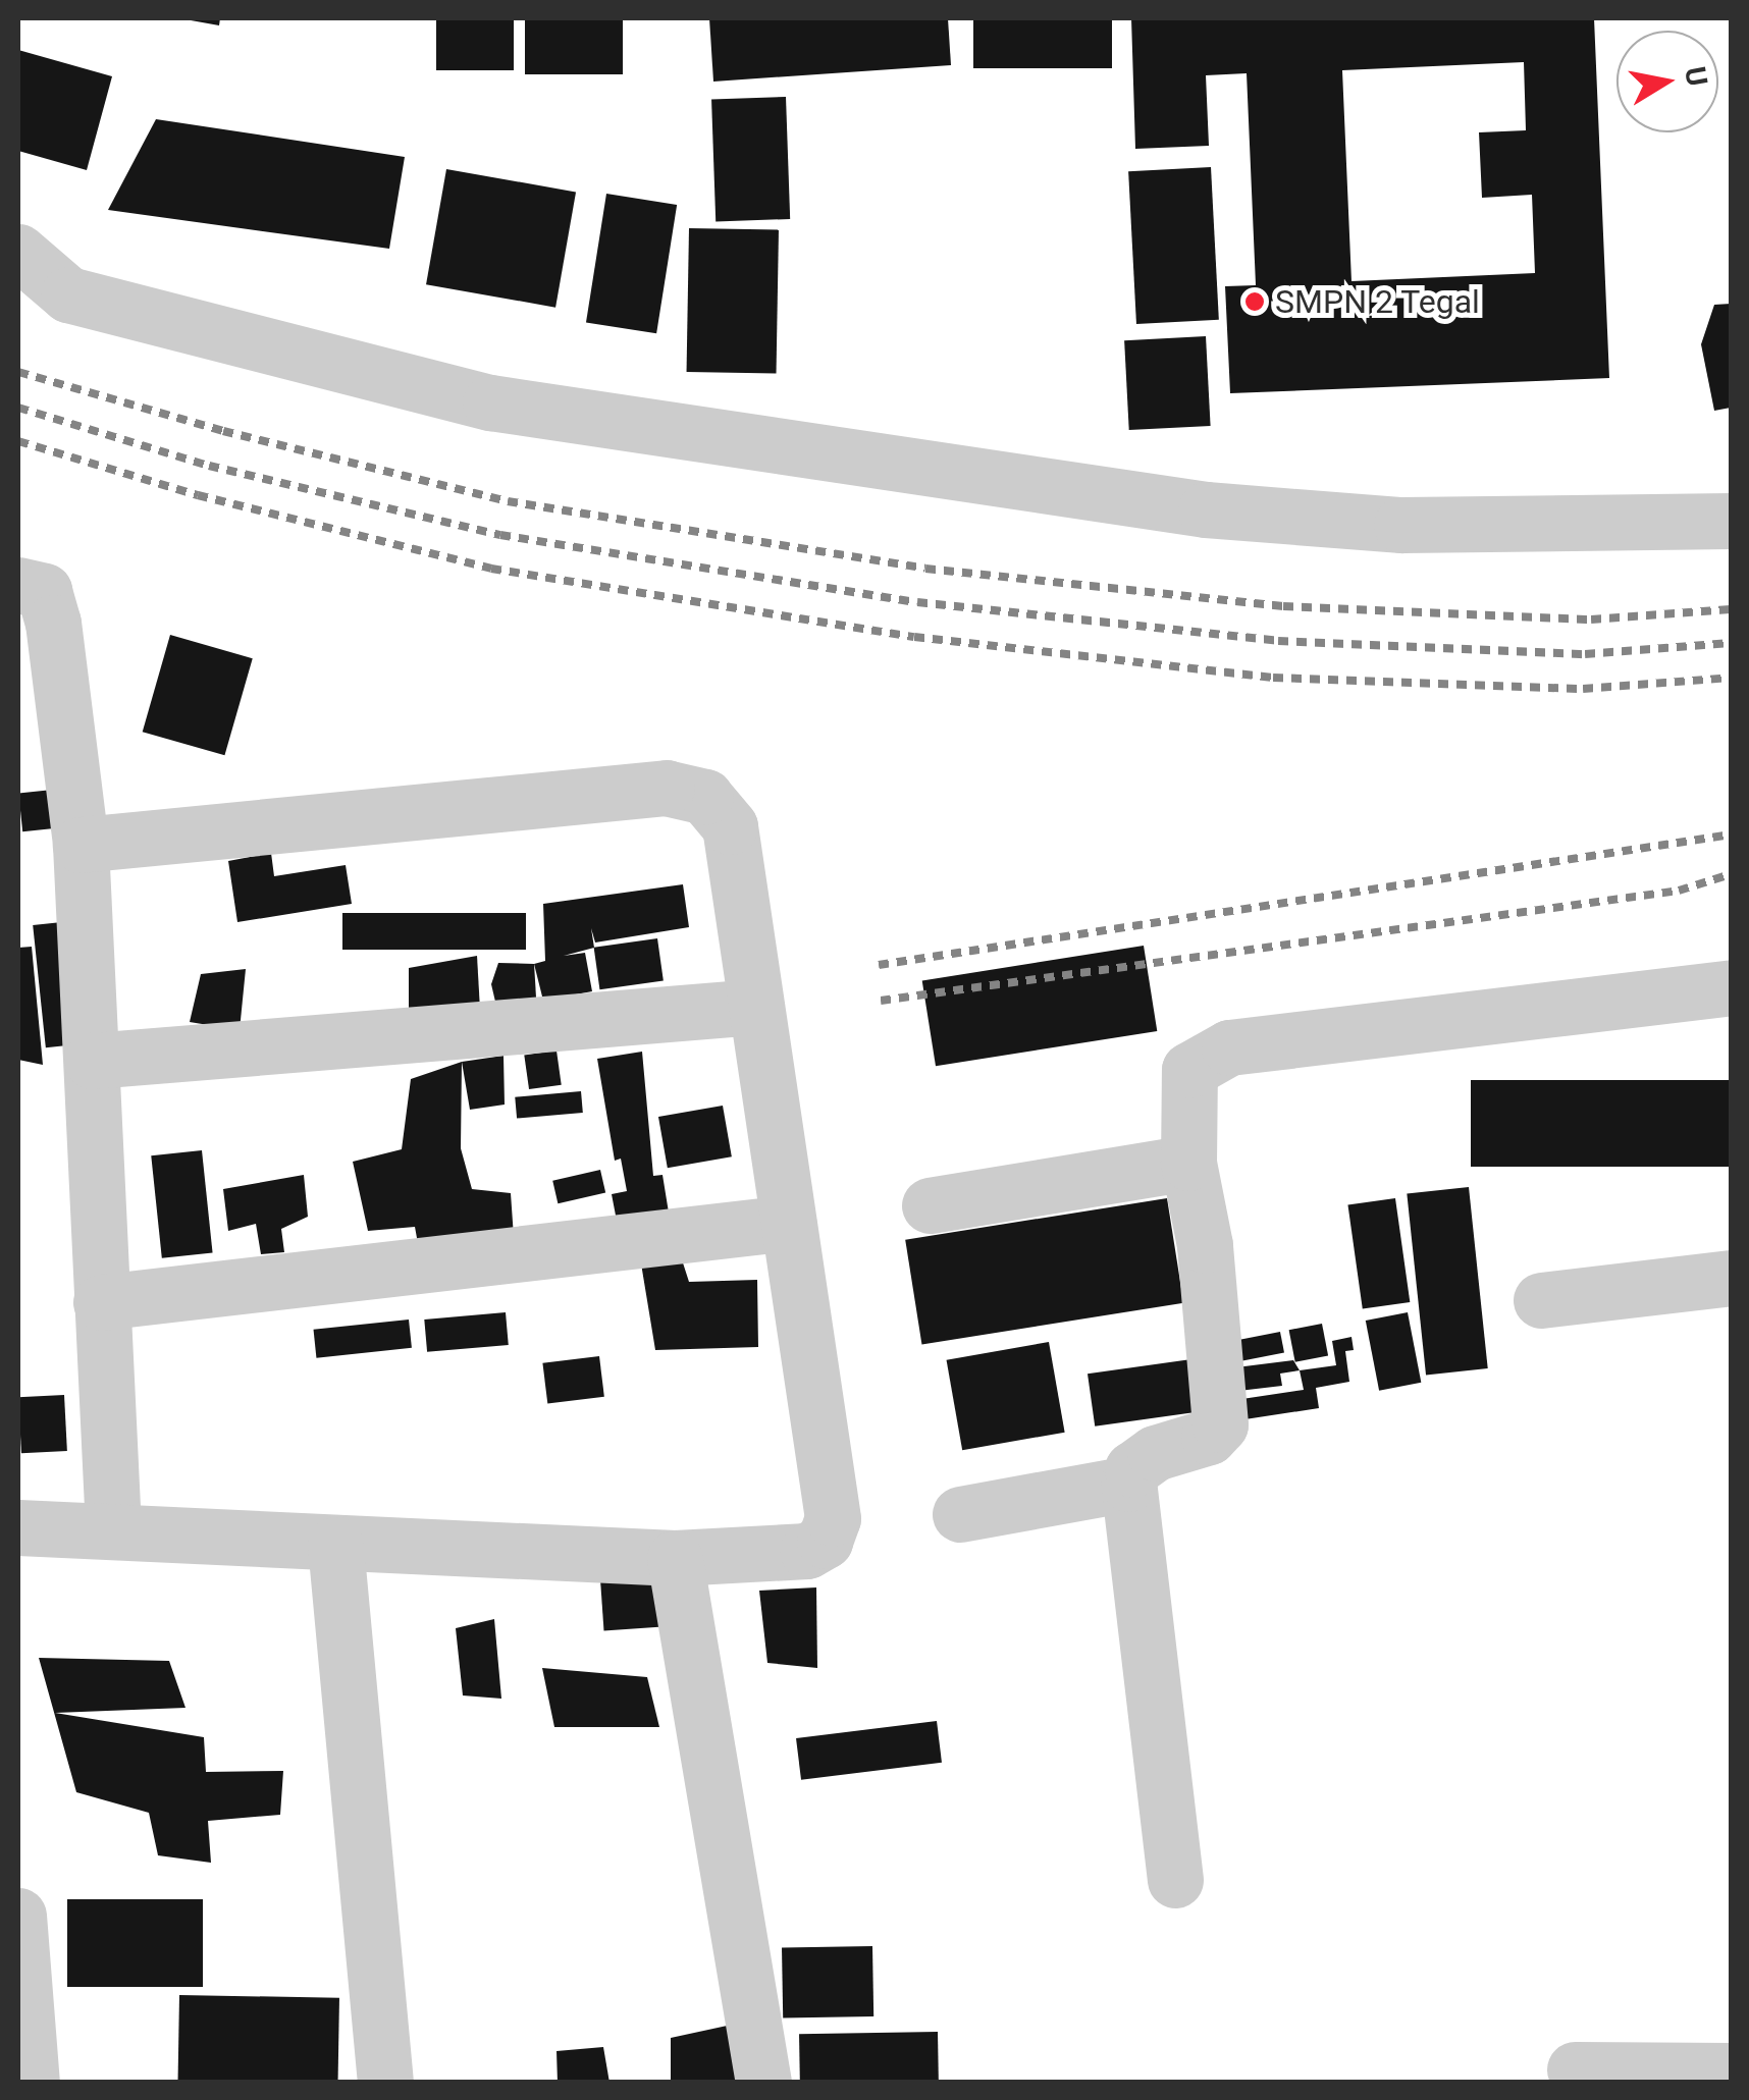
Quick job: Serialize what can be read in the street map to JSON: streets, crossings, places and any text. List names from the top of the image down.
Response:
{
  "places": ["SMPN 2 Tegal"],
  "north": "right"
}
